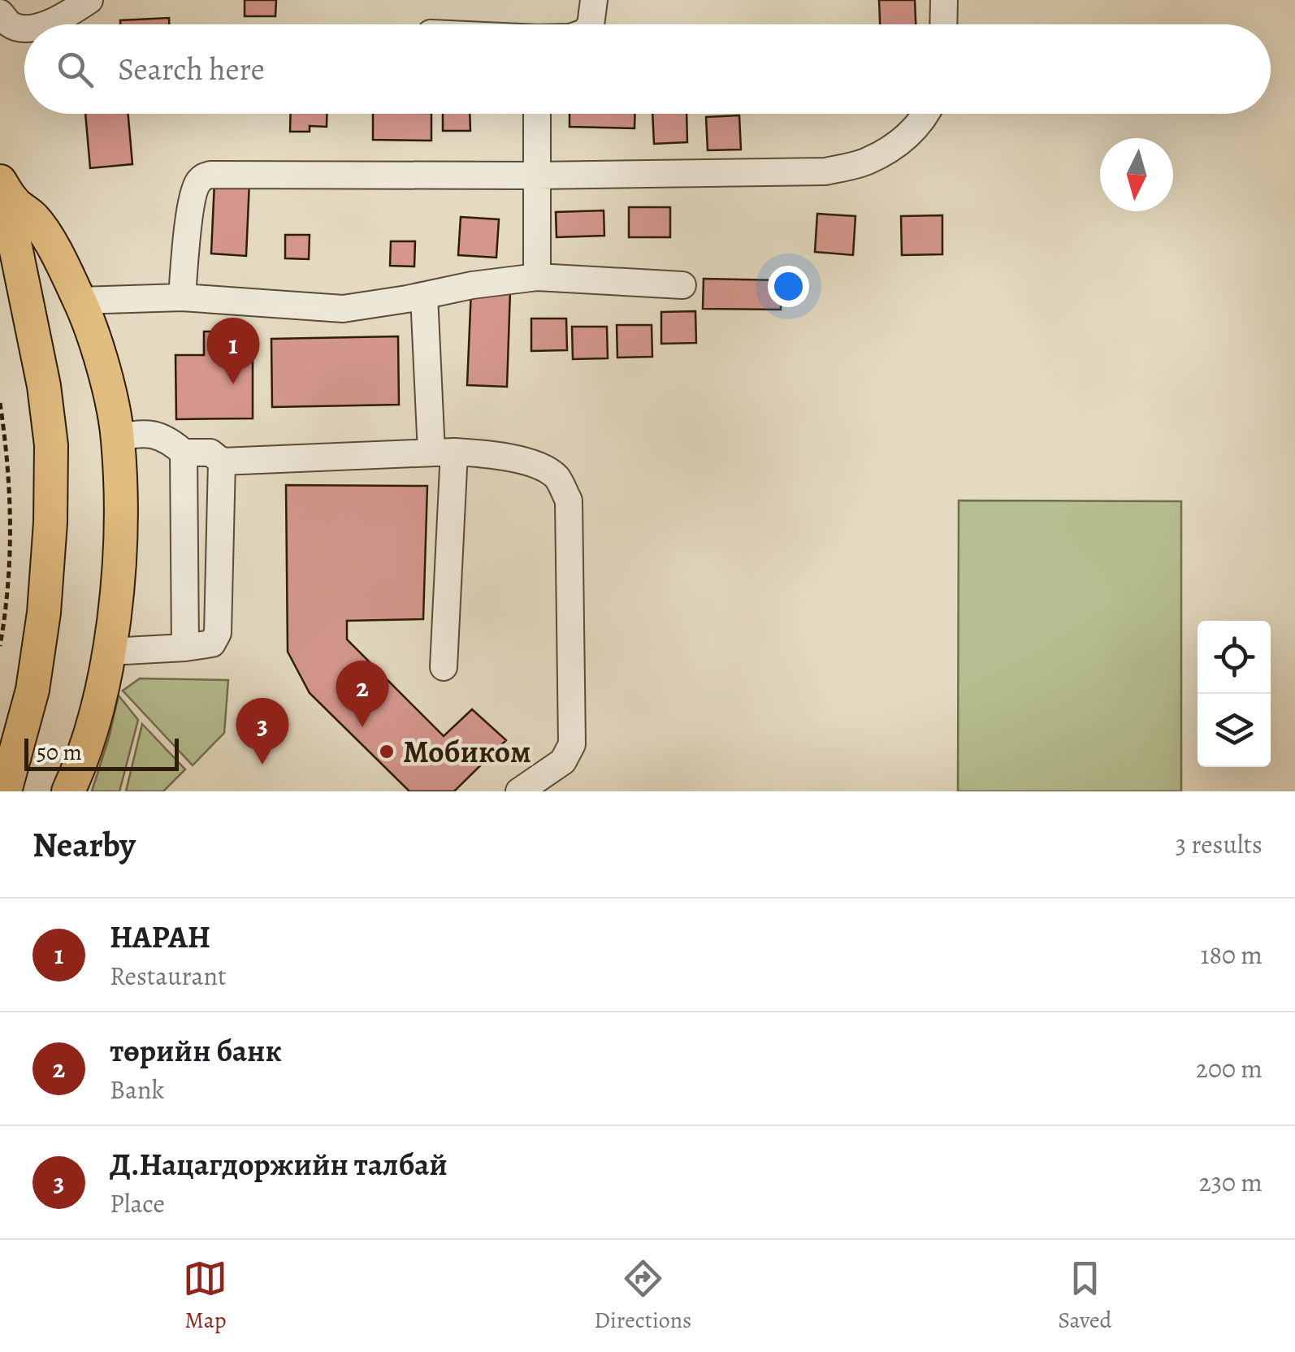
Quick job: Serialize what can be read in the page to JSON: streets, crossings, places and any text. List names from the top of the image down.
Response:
{
  "places": ["Мобиком"],
  "scale_bar": "50 m",
  "north": "bottom",
  "page": {
    "search": "Search here",
    "pins": ["1", "2", "3"],
    "scale": "50 m",
    "heading": ["Nearby", "3 results"],
    "list": [
      {
        "mark": "1",
        "name": "НАРАН",
        "note": "Restaurant",
        "value": "180 m"
      },
      {
        "mark": "2",
        "name": "төрийн банк",
        "note": "Bank",
        "value": "200 m"
      },
      {
        "mark": "3",
        "name": "Д.Нацагдоржийн талбай",
        "note": "Place",
        "value": "230 m"
      }
    ],
    "nav": ["Map", "Directions", "Saved"]
  }
}
